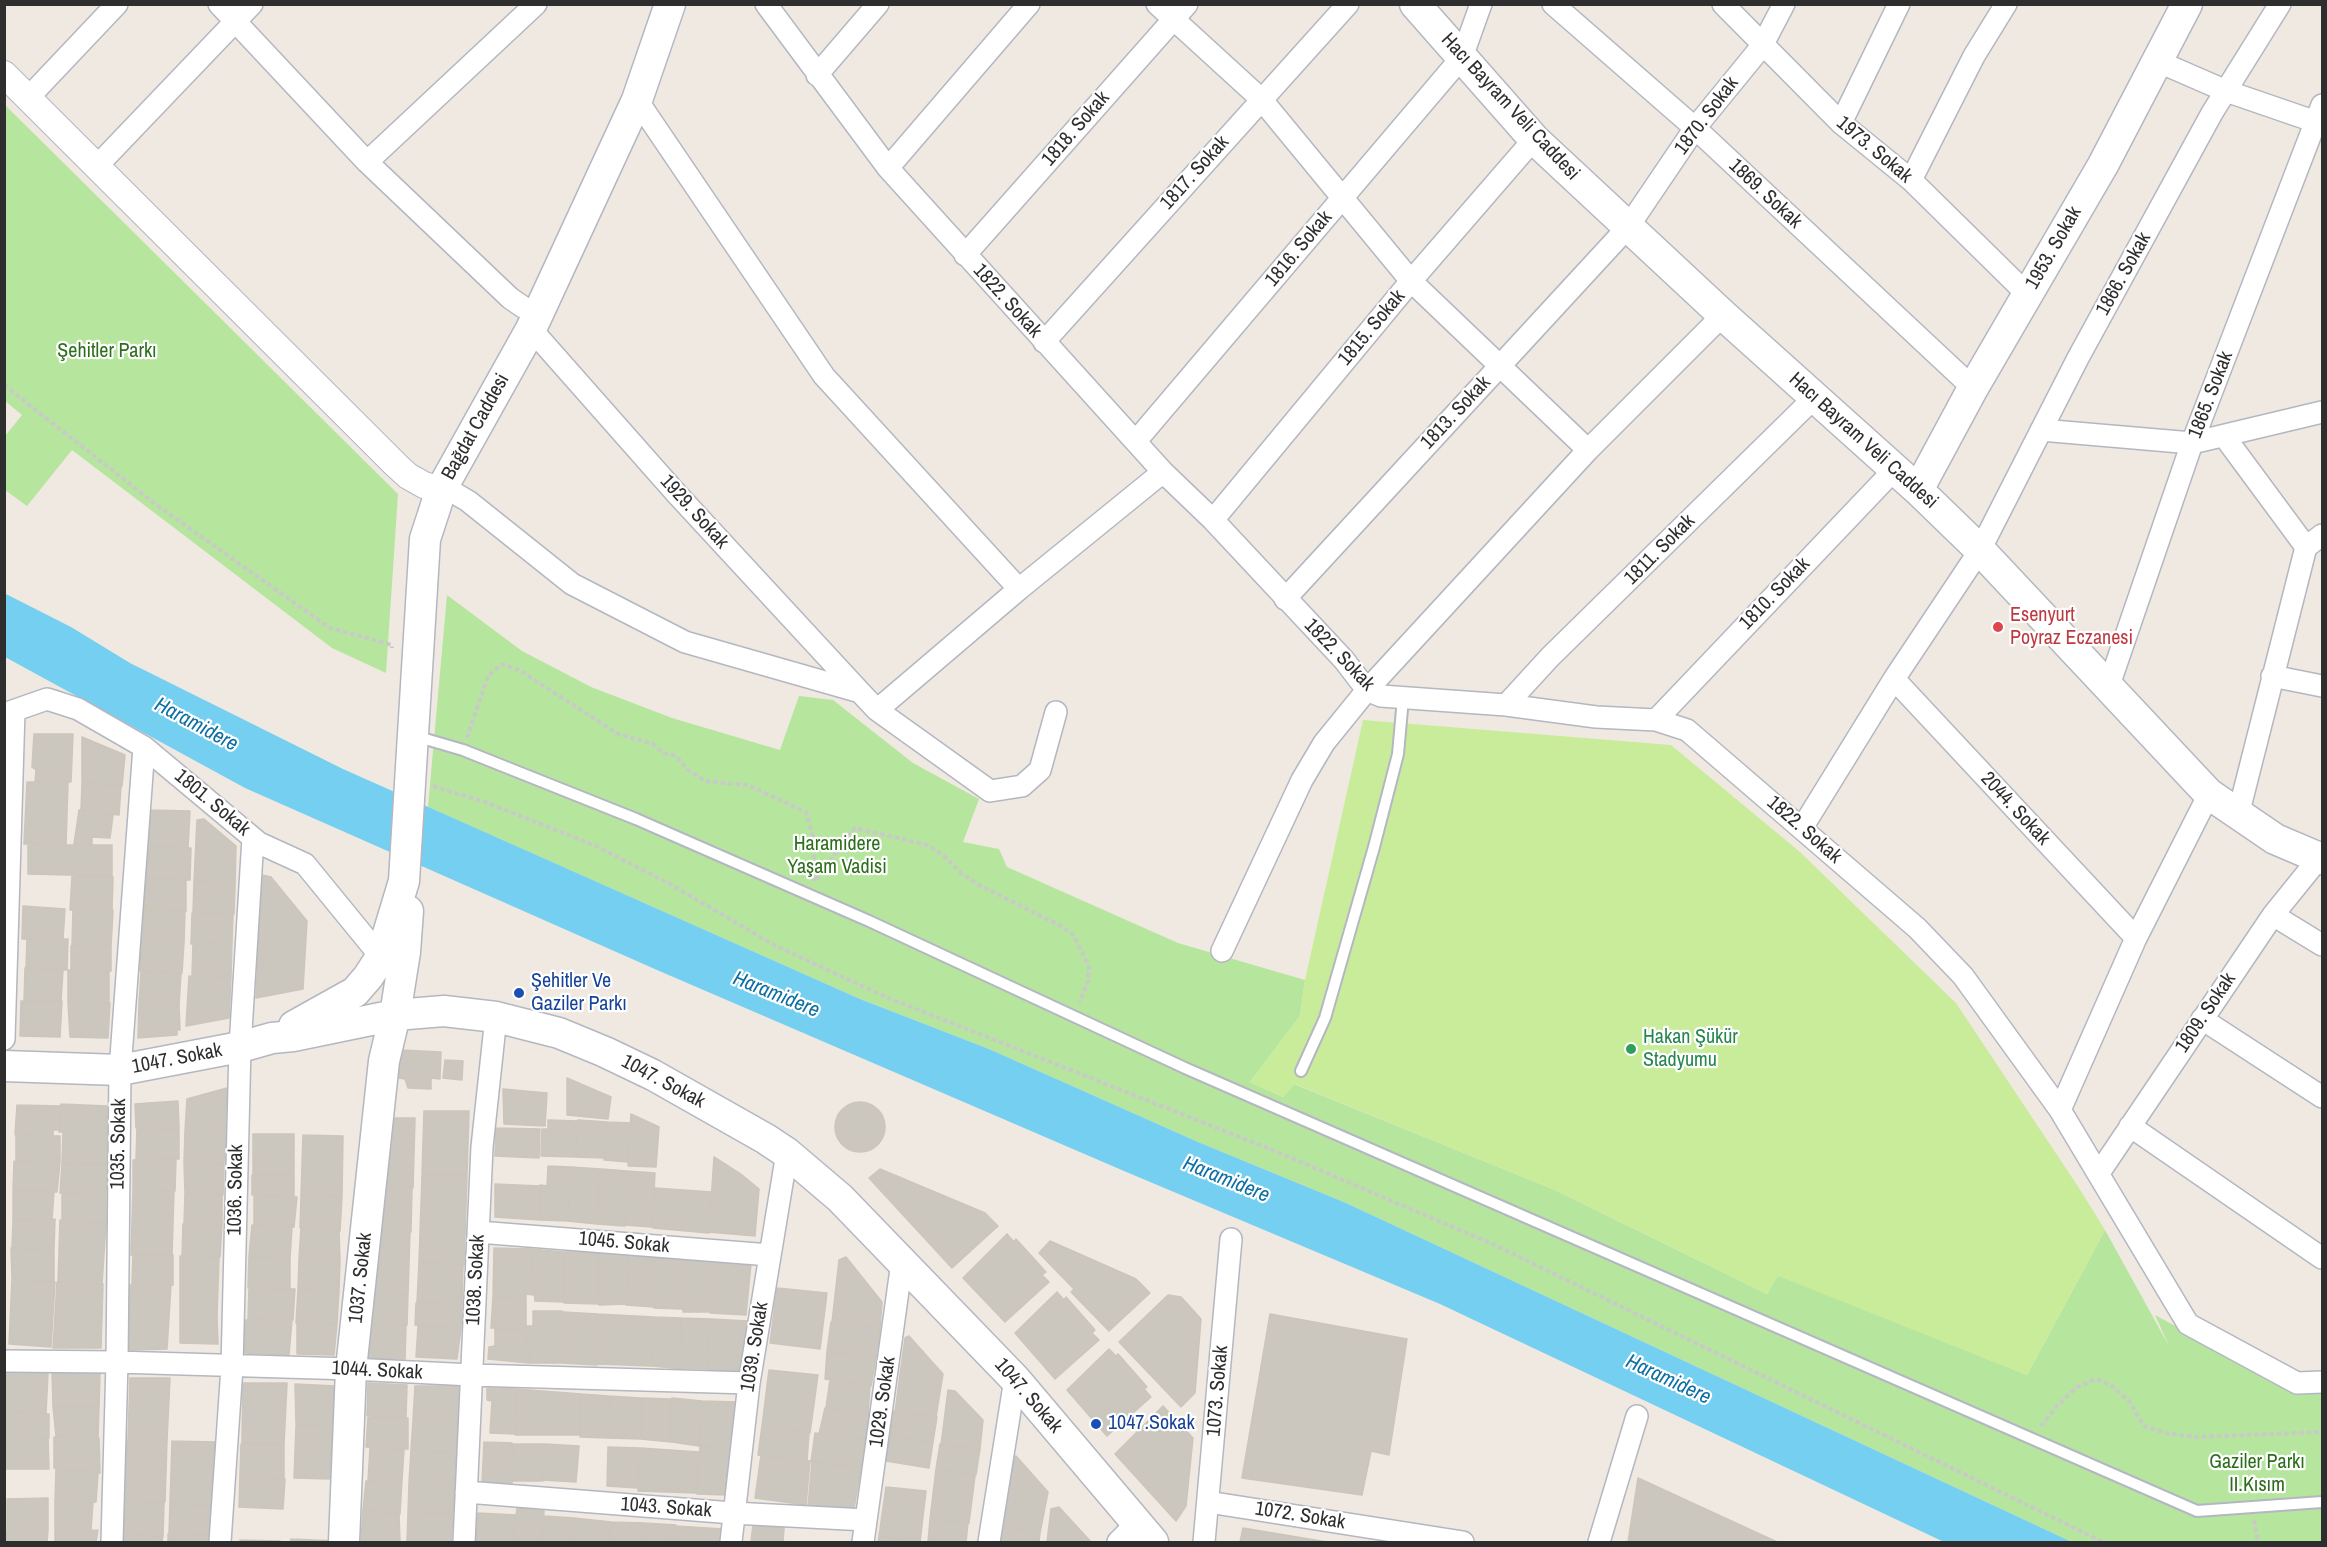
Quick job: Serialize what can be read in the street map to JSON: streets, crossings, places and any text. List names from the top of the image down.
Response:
{
  "streets": {
    "main road": [
      "Hacı Bayram Veli Caddesi",
      "1953. Sokak",
      "Bağdat Caddesi",
      "1047. Sokak",
      "1037. Sokak"
    ],
    "street": [
      "1870. Sokak",
      "1818. Sokak",
      "1973. Sokak",
      "1817. Sokak",
      "1869. Sokak",
      "1816. Sokak",
      "1866. Sokak",
      "1822. Sokak",
      "1815. Sokak",
      "1865. Sokak",
      "1813. Sokak",
      "1929. Sokak",
      "1811. Sokak",
      "1810. Sokak",
      "1801. Sokak",
      "2044. Sokak",
      "1809. Sokak",
      "1035. Sokak",
      "1036. Sokak",
      "1045. Sokak",
      "1038. Sokak",
      "1039. Sokak",
      "1044. Sokak",
      "1073. Sokak",
      "1029. Sokak",
      "1043. Sokak",
      "1072. Sokak"
    ]
  },
  "crossings": [
    ["Hacı Bayram Veli Caddesi", "1870. Sokak"],
    ["Hacı Bayram Veli Caddesi", "1953. Sokak"],
    ["Hacı Bayram Veli Caddesi", "1816. Sokak"],
    ["Hacı Bayram Veli Caddesi", "1866. Sokak"],
    ["Hacı Bayram Veli Caddesi", "1815. Sokak"],
    ["Hacı Bayram Veli Caddesi", "1865. Sokak"],
    ["Hacı Bayram Veli Caddesi", "1813. Sokak"],
    ["Hacı Bayram Veli Caddesi", "1811. Sokak"],
    ["Hacı Bayram Veli Caddesi", "1810. Sokak"],
    ["Hacı Bayram Veli Caddesi", "1809. Sokak"],
    ["1870. Sokak", "1973. Sokak"],
    ["1870. Sokak", "1869. Sokak"],
    ["1870. Sokak", "1813. Sokak"],
    ["1818. Sokak", "1822. Sokak"],
    ["1973. Sokak", "1953. Sokak"],
    ["1817. Sokak", "1822. Sokak"],
    ["1869. Sokak", "1953. Sokak"],
    ["1816. Sokak", "1822. Sokak"],
    ["1866. Sokak", "1822. Sokak"],
    ["1866. Sokak", "2044. Sokak"],
    ["1822. Sokak", "1815. Sokak"],
    ["1822. Sokak", "1813. Sokak"],
    ["1822. Sokak", "1811. Sokak"],
    ["1822. Sokak", "1810. Sokak"],
    ["1822. Sokak", "1809. Sokak"],
    ["Bağdat Caddesi", "1929. Sokak"],
    ["Bağdat Caddesi", "1037. Sokak"],
    ["1801. Sokak", "1035. Sokak"],
    ["1801. Sokak", "1036. Sokak"],
    ["1047. Sokak", "1035. Sokak"],
    ["1047. Sokak", "1036. Sokak"],
    ["1047. Sokak", "1037. Sokak"],
    ["1047. Sokak", "1038. Sokak"],
    ["1047. Sokak", "1039. Sokak"],
    ["1047. Sokak", "1029. Sokak"],
    ["1035. Sokak", "1044. Sokak"],
    ["1036. Sokak", "1044. Sokak"],
    ["1045. Sokak", "1038. Sokak"],
    ["1045. Sokak", "1039. Sokak"],
    ["1037. Sokak", "1044. Sokak"],
    ["1038. Sokak", "1044. Sokak"],
    ["1038. Sokak", "1043. Sokak"],
    ["1039. Sokak", "1044. Sokak"],
    ["1039. Sokak", "1043. Sokak"],
    ["1073. Sokak", "1072. Sokak"],
    ["1029. Sokak", "1043. Sokak"]
  ],
  "water": ["Haramidere"],
  "parks": ["Şehitler Parkı", "Haramidere Yaşam Vadisi", "Gaziler Parkı II.Kısım"],
  "places": [
    "Esenyurt Poyraz Eczanesi",
    "Şehitler Ve Gaziler Parkı",
    "Hakan Şükür Stadyumu",
    "1047.Sokak"
  ]
}
